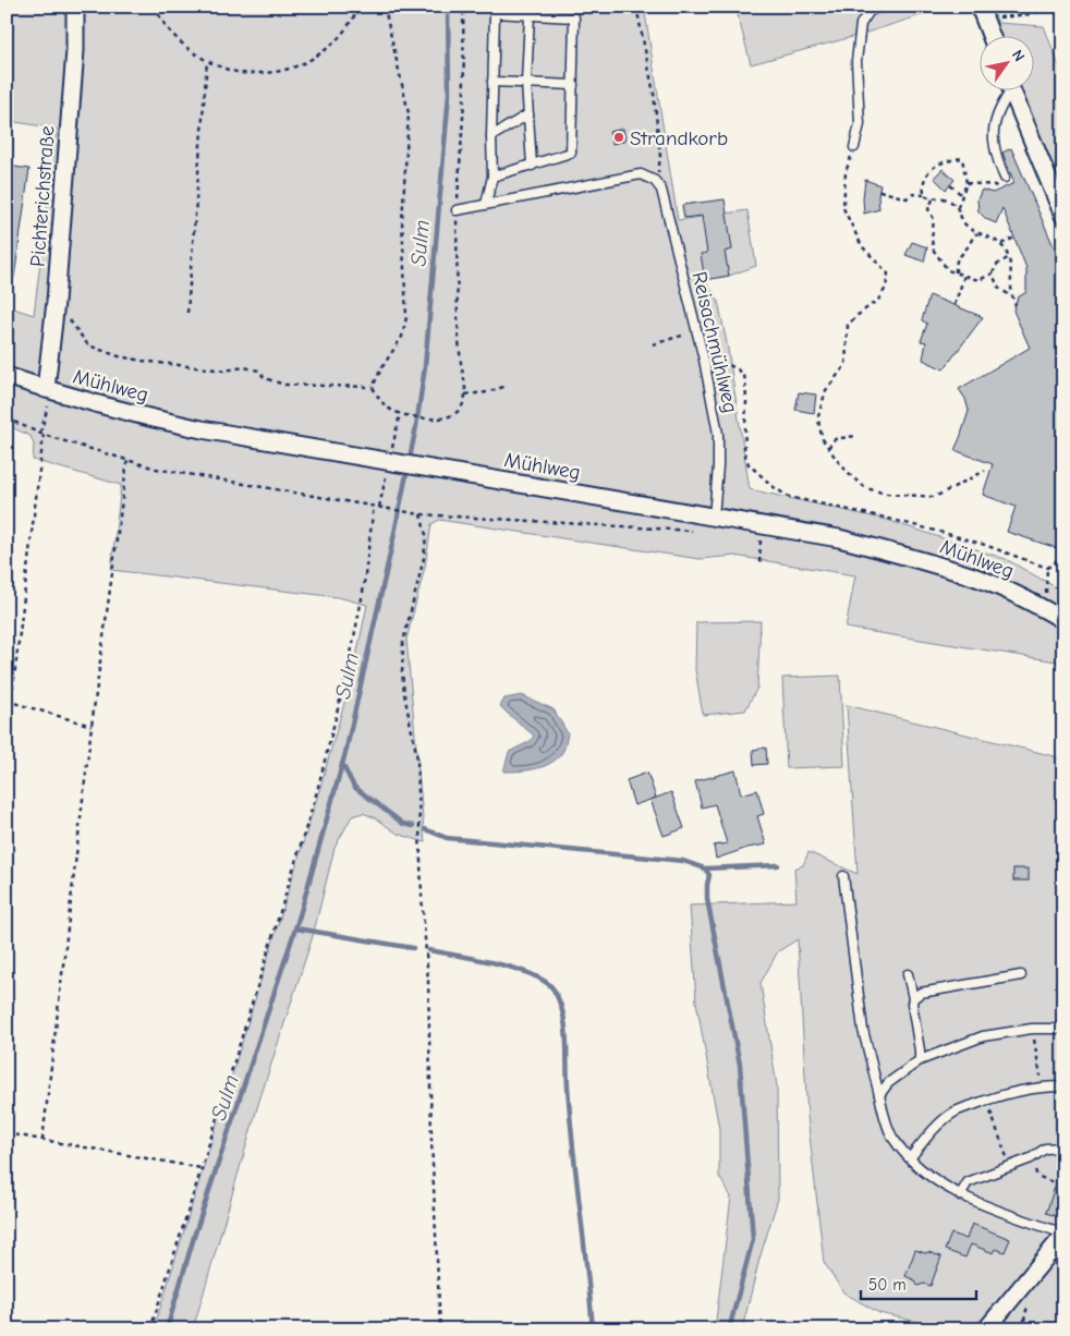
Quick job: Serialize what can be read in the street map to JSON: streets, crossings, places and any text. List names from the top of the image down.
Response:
{
  "streets": {
    "street": ["Pichterichstraße", "Mühlweg"],
    "lane": ["Reisachmühlweg"]
  },
  "crossings": [
    ["Pichterichstraße", "Mühlweg"],
    ["Reisachmühlweg", "Mühlweg"]
  ],
  "water": ["Sulm"],
  "places": ["Strandkorb"],
  "scale_bar": "50 m",
  "north": "top right"
}
